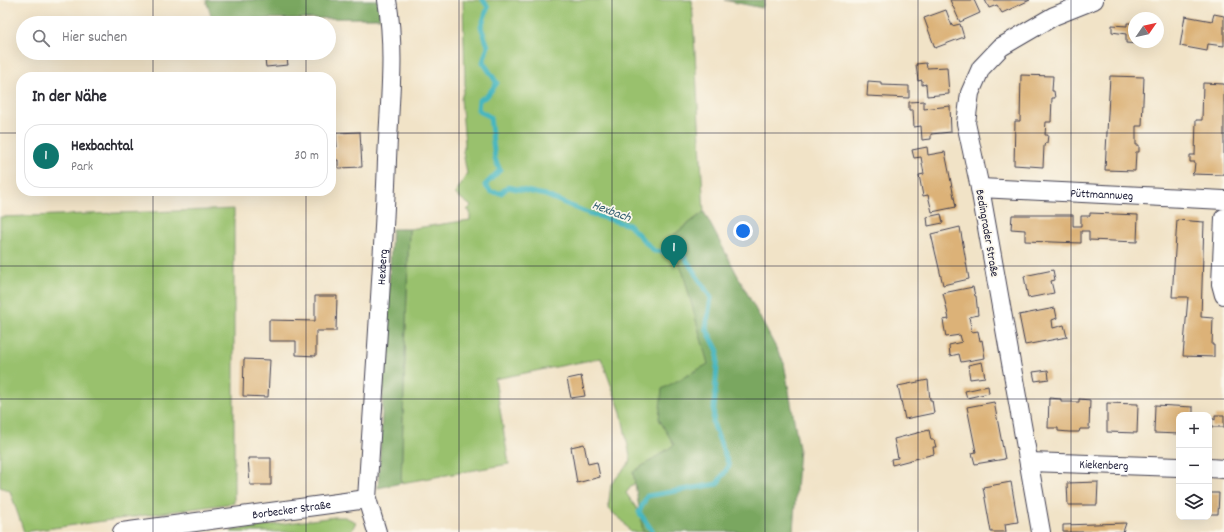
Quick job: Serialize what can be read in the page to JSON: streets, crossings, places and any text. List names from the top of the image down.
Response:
{
  "streets": {
    "street": [
      "Püttmannweg",
      "Bedingrader Straße",
      "Hexberg",
      "Kiekenberg",
      "Borbecker Straße"
    ]
  },
  "crossings": [
    ["Püttmannweg", "Bedingrader Straße"],
    ["Bedingrader Straße", "Kiekenberg"],
    ["Hexberg", "Borbecker Straße"]
  ],
  "water": ["Hexbach"],
  "north": "top right",
  "page": {
    "search": "Hier suchen",
    "heading": "In der Nähe",
    "list": [
      {
        "mark": "1",
        "name": "Hexbachtal",
        "note": "Park",
        "value": "30 m"
      }
    ],
    "pins": "1",
    "map_buttons": ["+", "−"]
  }
}
